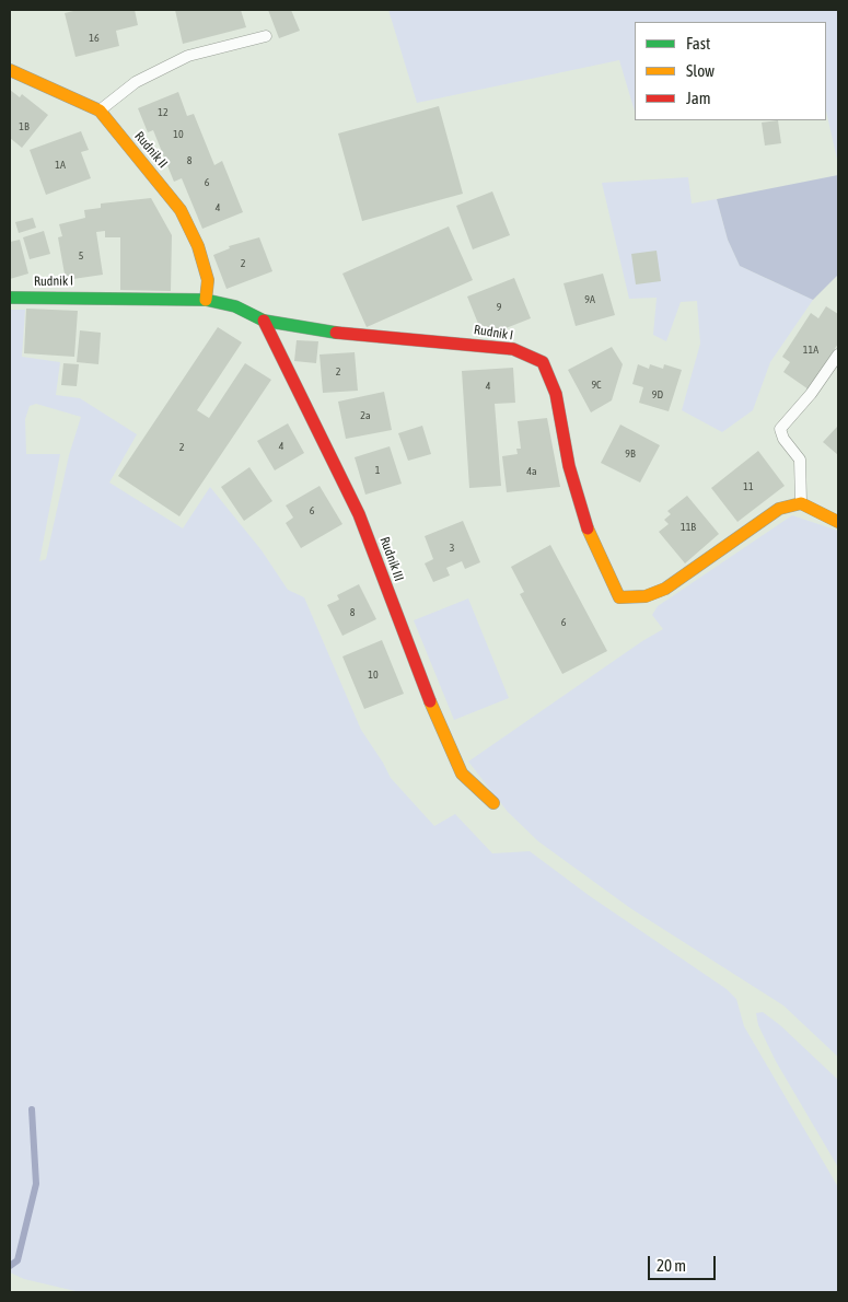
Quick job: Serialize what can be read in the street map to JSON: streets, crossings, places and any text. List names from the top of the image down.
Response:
{
  "streets": {
    "street": ["Rudnik II", "Rudnik I", "Rudnik III"]
  },
  "crossings": [
    ["Rudnik II", "Rudnik I"],
    ["Rudnik I", "Rudnik III"]
  ],
  "house_numbers": [
    "16",
    "12",
    "1B",
    "10",
    "8",
    "1A",
    "6",
    "4",
    "5",
    "2",
    "9A",
    "9",
    "11A",
    "2",
    "9C",
    "4",
    "9D",
    "2a",
    "4",
    "2",
    "9B",
    "1",
    "4a",
    "11",
    "6",
    "11B",
    "3",
    "8",
    "6",
    "10"
  ],
  "legend": ["Fast", "Slow", "Jam"],
  "scale_bar": "20 m"
}
